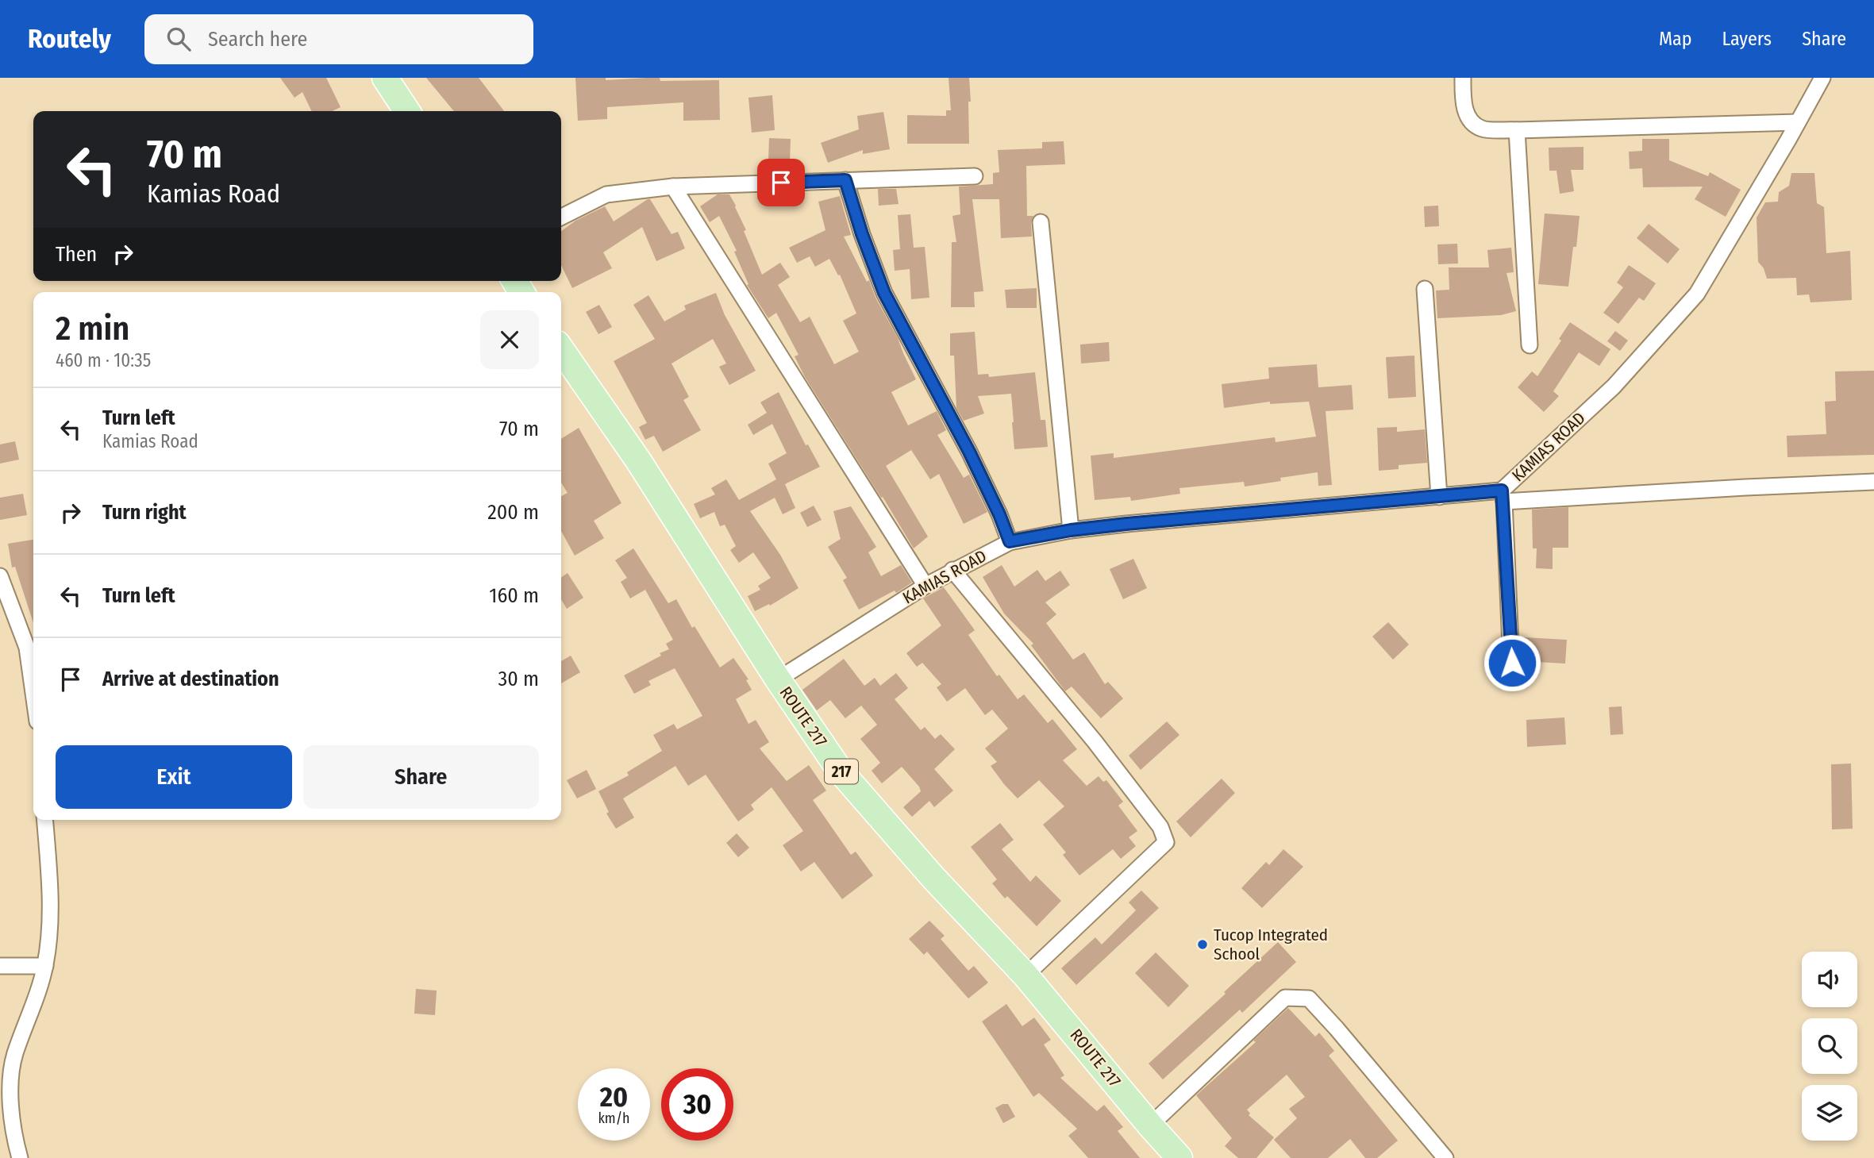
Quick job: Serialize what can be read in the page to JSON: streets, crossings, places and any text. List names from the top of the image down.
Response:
{
  "streets": {
    "main road": ["ROUTE 217", "217"],
    "street": ["KAMIAS ROAD"]
  },
  "crossings": [
    ["KAMIAS ROAD", "ROUTE 217"]
  ],
  "places": ["Tucop Integrated School"],
  "page": {
    "header": "Routely",
    "search": "Search here",
    "nav": ["Map", "Layers", "Share"],
    "turn": ["70 m", "Kamias Road"],
    "then": "Then",
    "heading": ["2 min", "460 m · 10:35"],
    "list": [
      {
        "name": "Turn left",
        "note": "Kamias Road",
        "value": "70 m"
      },
      {
        "name": "Turn right",
        "value": "200 m"
      },
      {
        "name": "Turn left",
        "value": "160 m"
      },
      {
        "name": "Arrive at destination",
        "value": "30 m"
      }
    ],
    "buttons": ["Exit", "Share"],
    "speed": "20 km/h",
    "limit": "30"
  }
}
